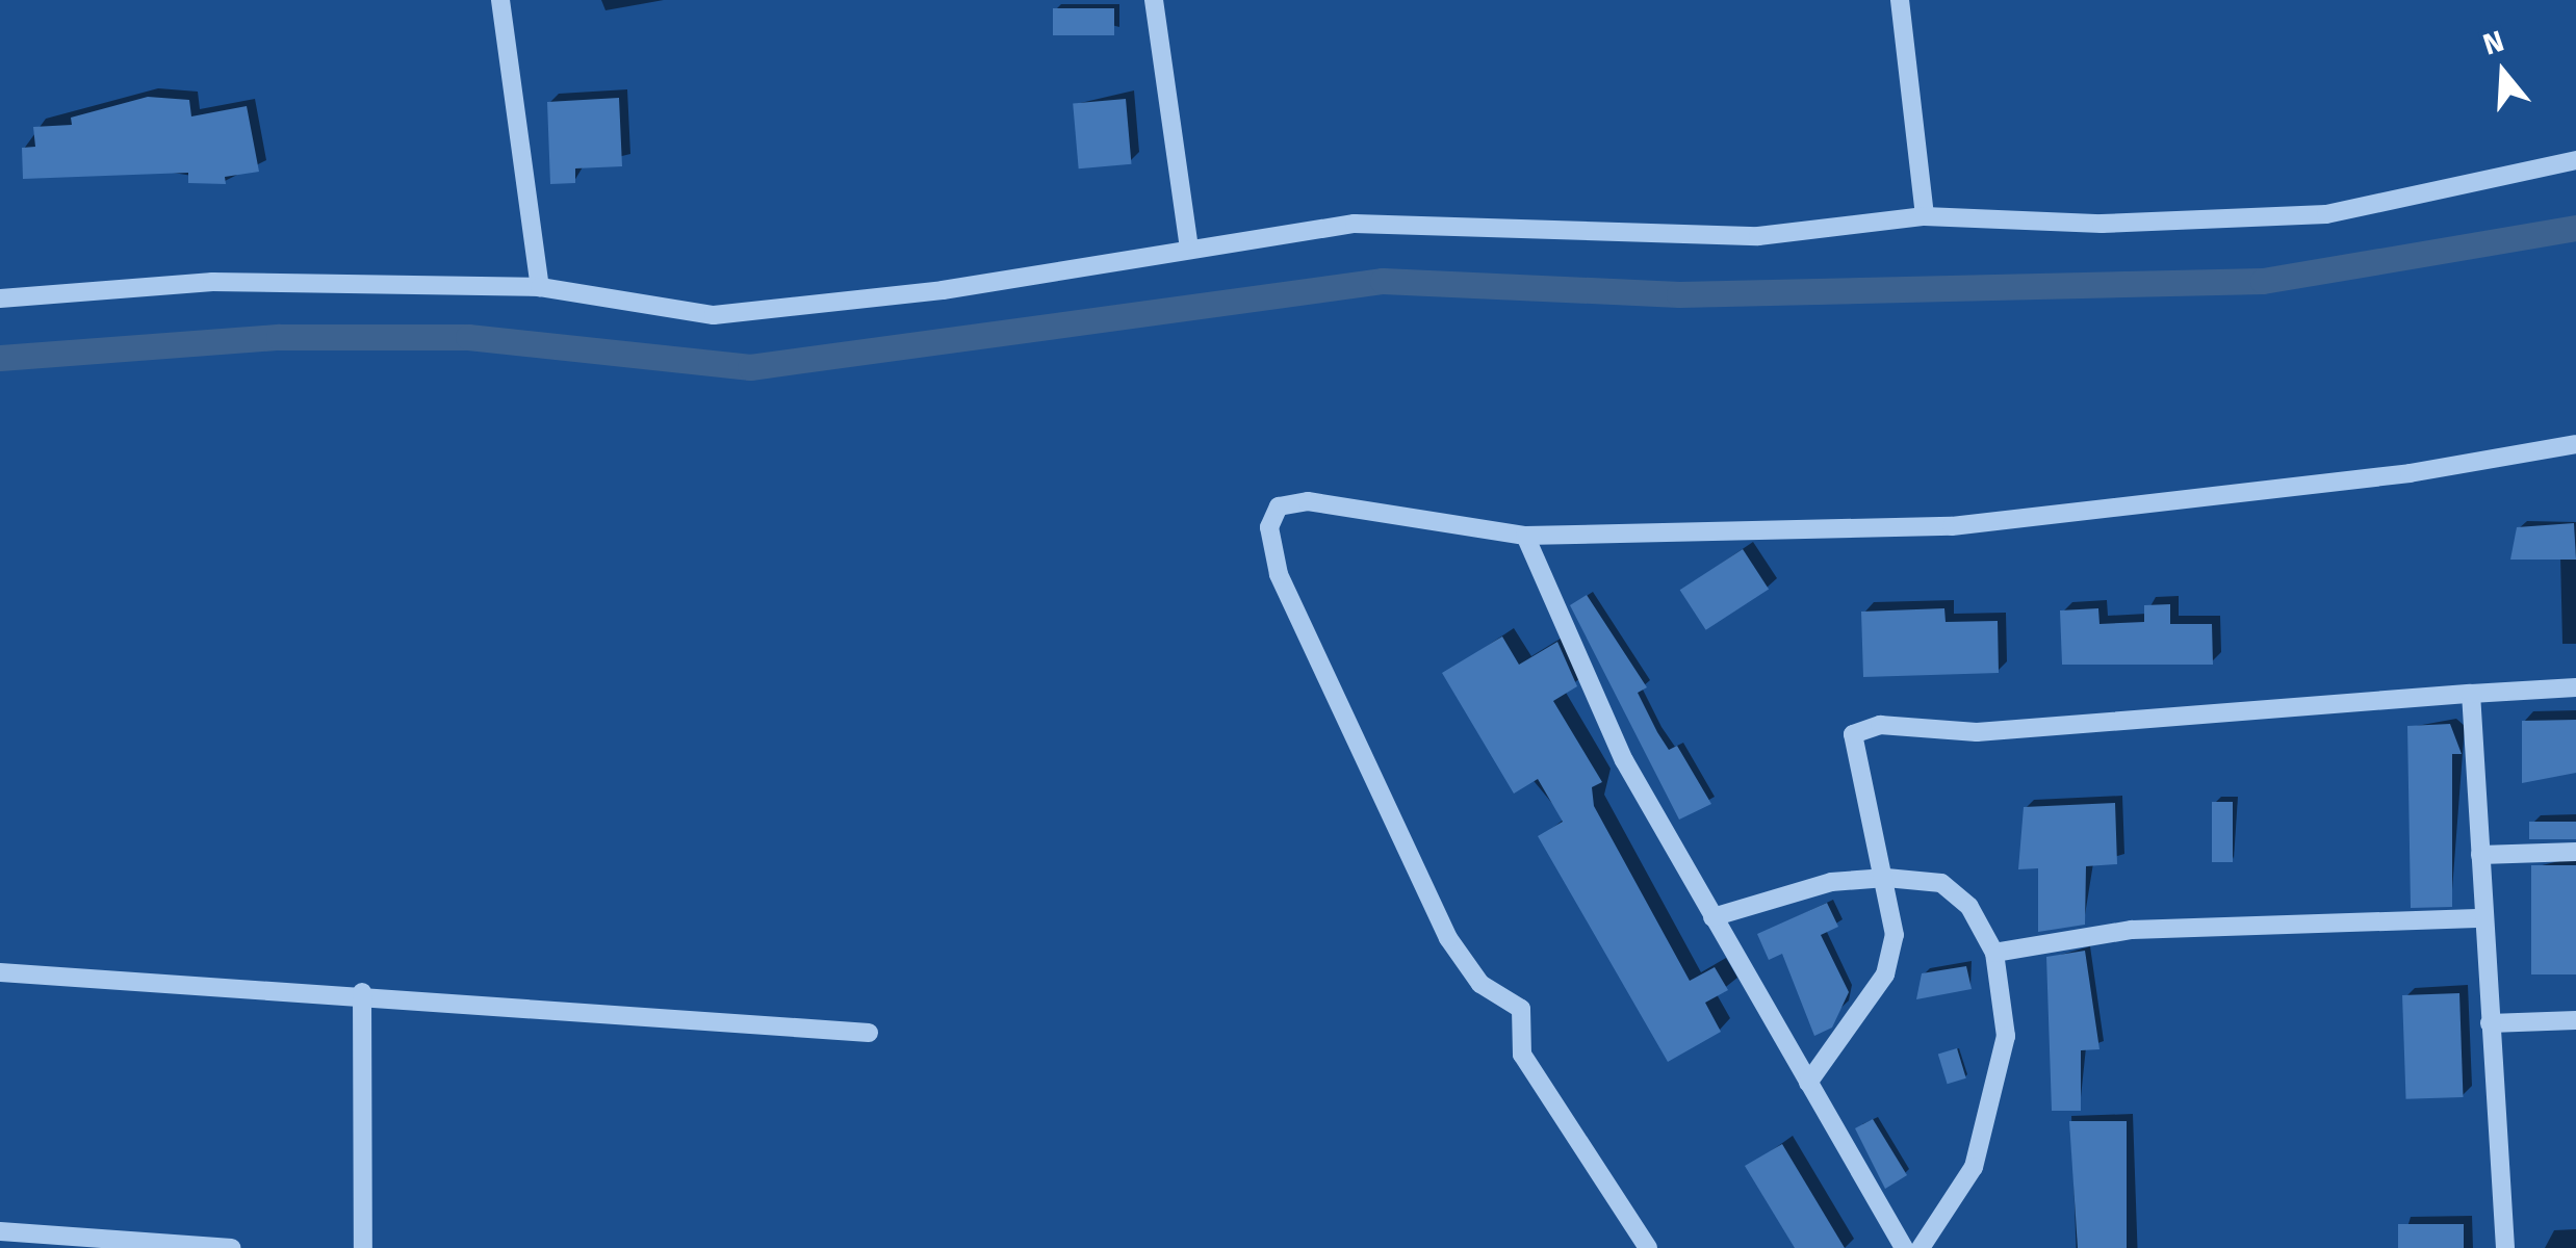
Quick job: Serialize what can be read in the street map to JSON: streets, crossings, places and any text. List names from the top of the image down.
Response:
{
  "north": "top"
}
